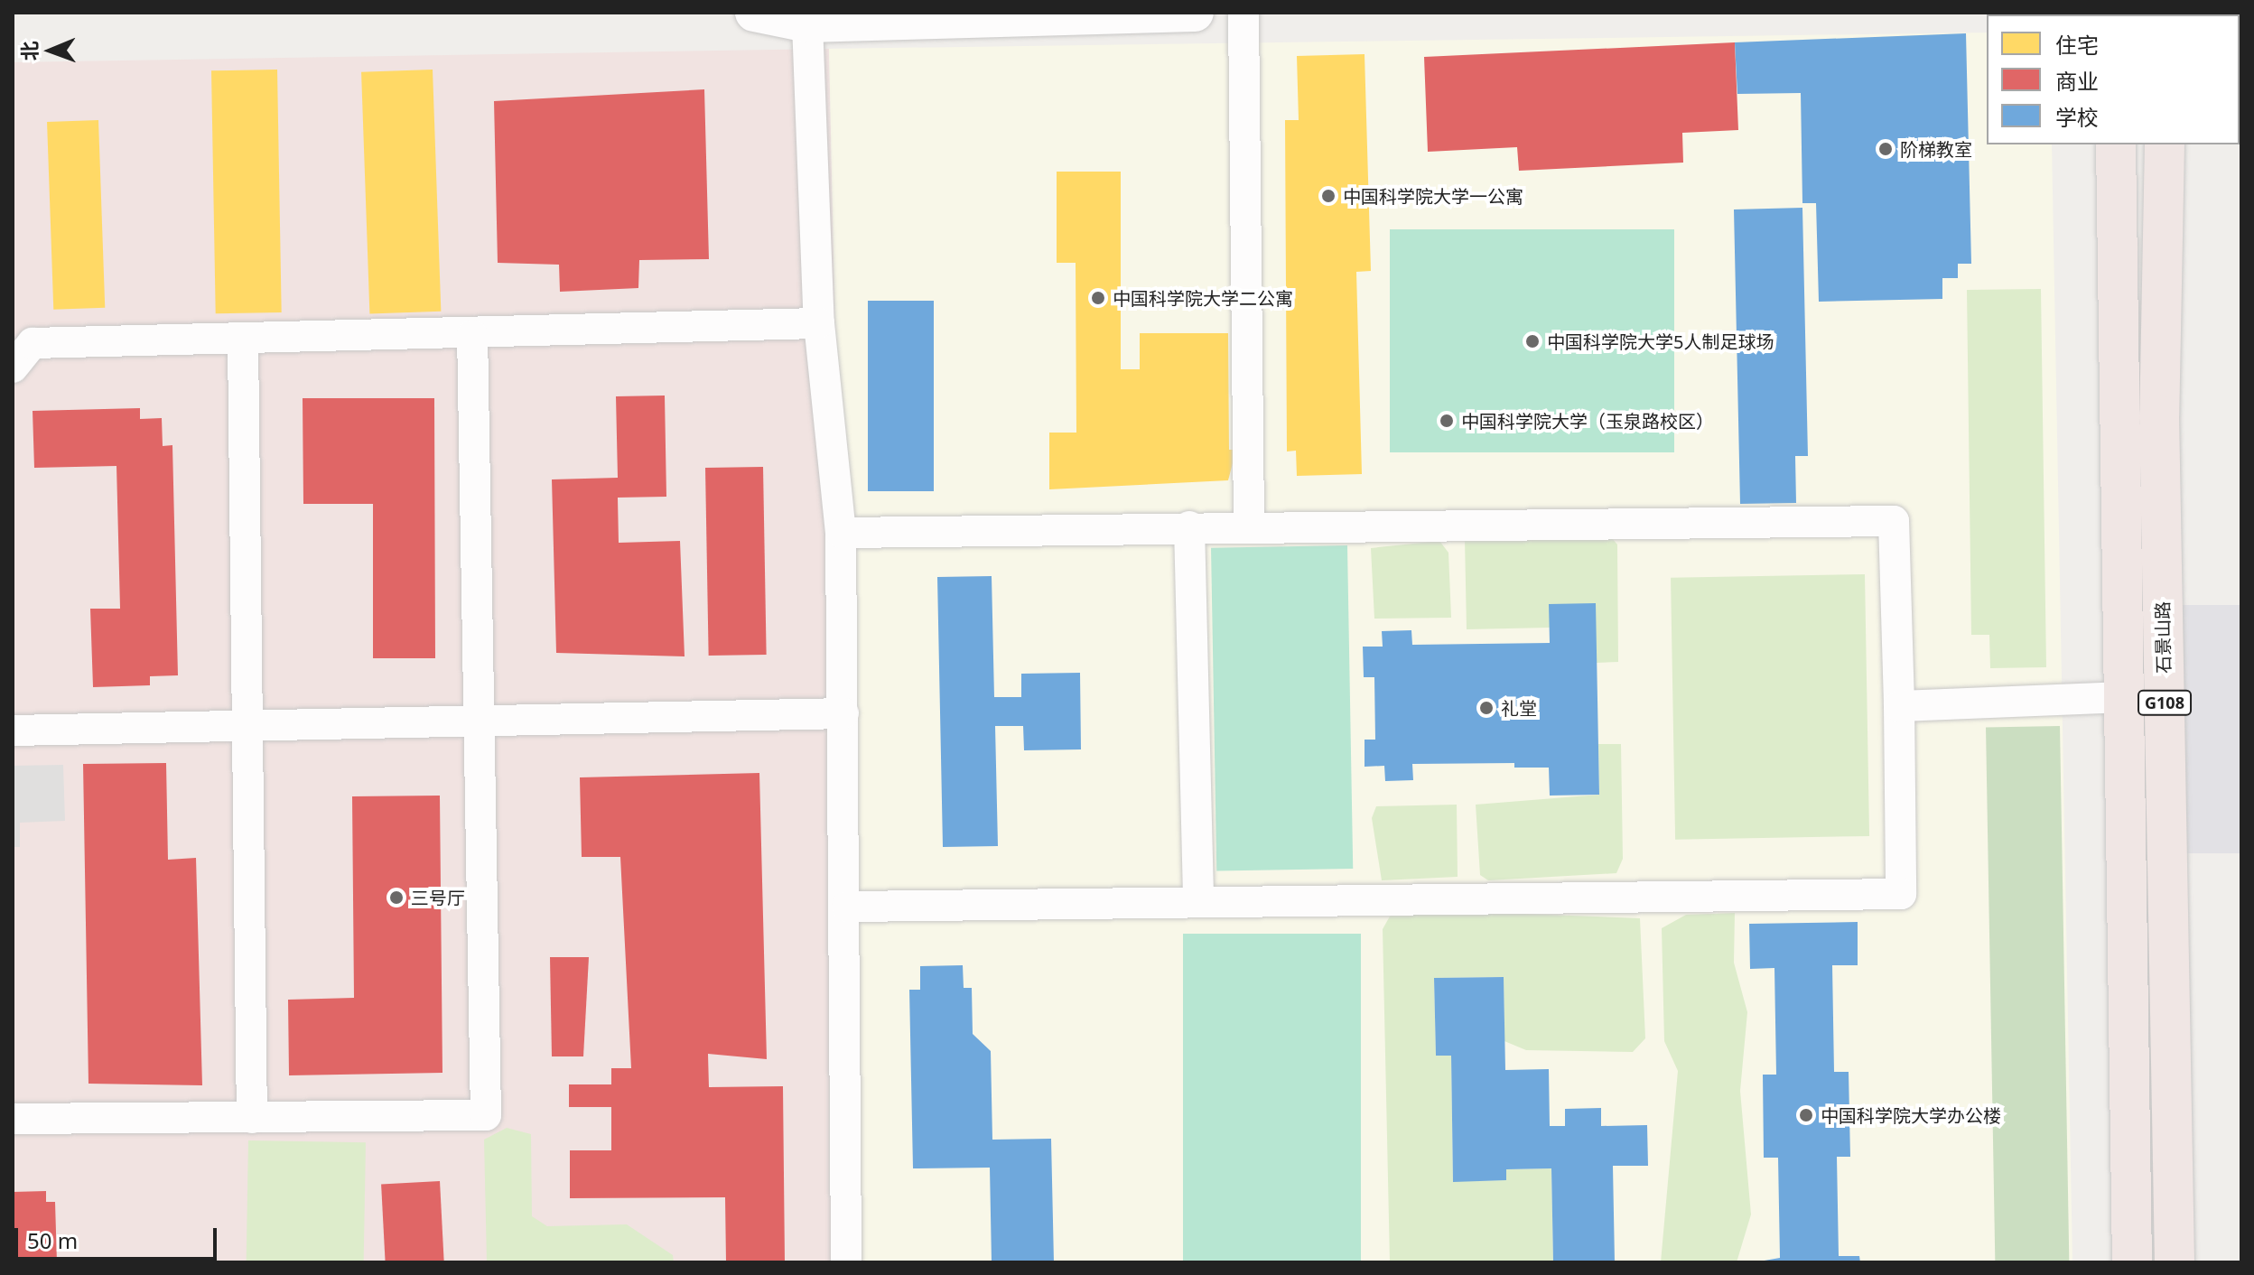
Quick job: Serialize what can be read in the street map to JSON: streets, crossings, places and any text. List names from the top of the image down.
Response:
{
  "streets": {
    "highway": ["石景山路", "G108"]
  },
  "places": [
    "阶梯教室",
    "中国科学院大学一公寓",
    "中国科学院大学二公寓",
    "中国科学院大学5人制足球场",
    "中国科学院大学（玉泉路校区）",
    "礼堂",
    "三号厅",
    "中国科学院大学办公楼"
  ],
  "legend": ["住宅", "商业", "学校"],
  "scale_bar": "50 m",
  "north": "left"
}
